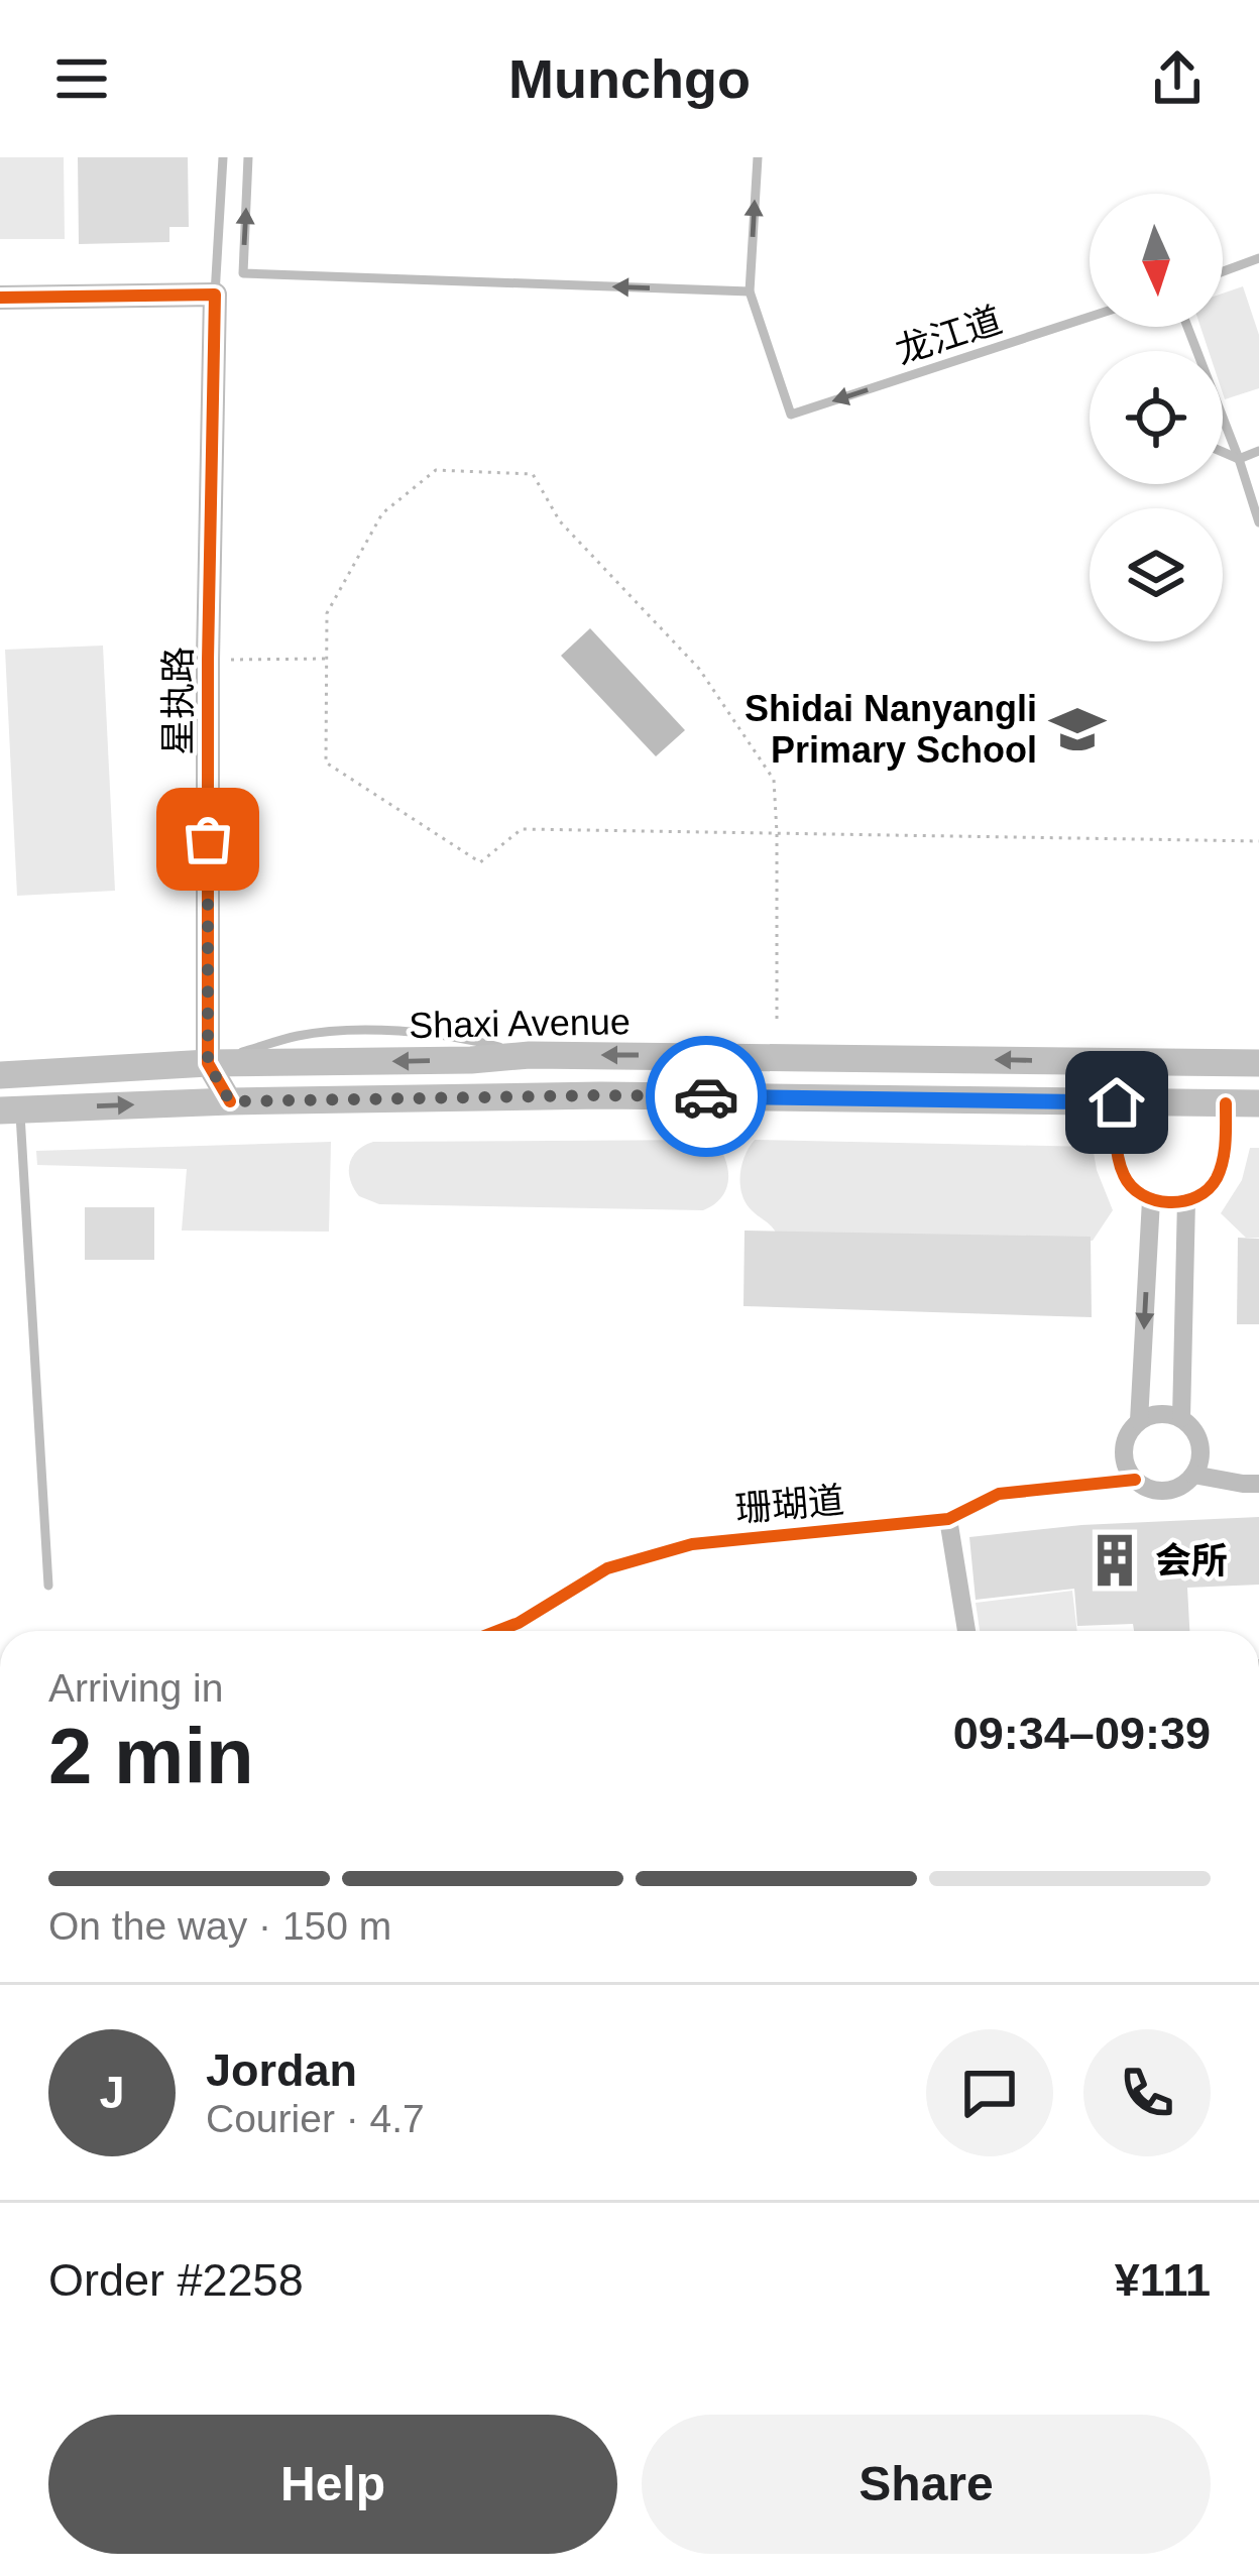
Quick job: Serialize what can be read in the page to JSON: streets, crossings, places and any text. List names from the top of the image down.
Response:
{
  "streets": {
    "main road": ["Shaxi Avenue"],
    "street": ["星执路", "珊瑚道"],
    "lane": ["龙江道"]
  },
  "crossings": [
    ["星执路", "Shaxi Avenue"]
  ],
  "places": {
    "school or university": ["Shidai Nanyangli Primary School"],
    "building": ["会所"]
  },
  "north": "bottom",
  "page": {
    "header": "Munchgo",
    "heading": ["2 min", "Arriving in", "09:34–09:39"],
    "panel": [
      "Jordan",
      "Courier · 4.7",
      "Order #2258",
      "¥111"
    ],
    "bar": "On the way · 150 m",
    "round": "J",
    "buttons": ["Help", "Share"]
  }
}
